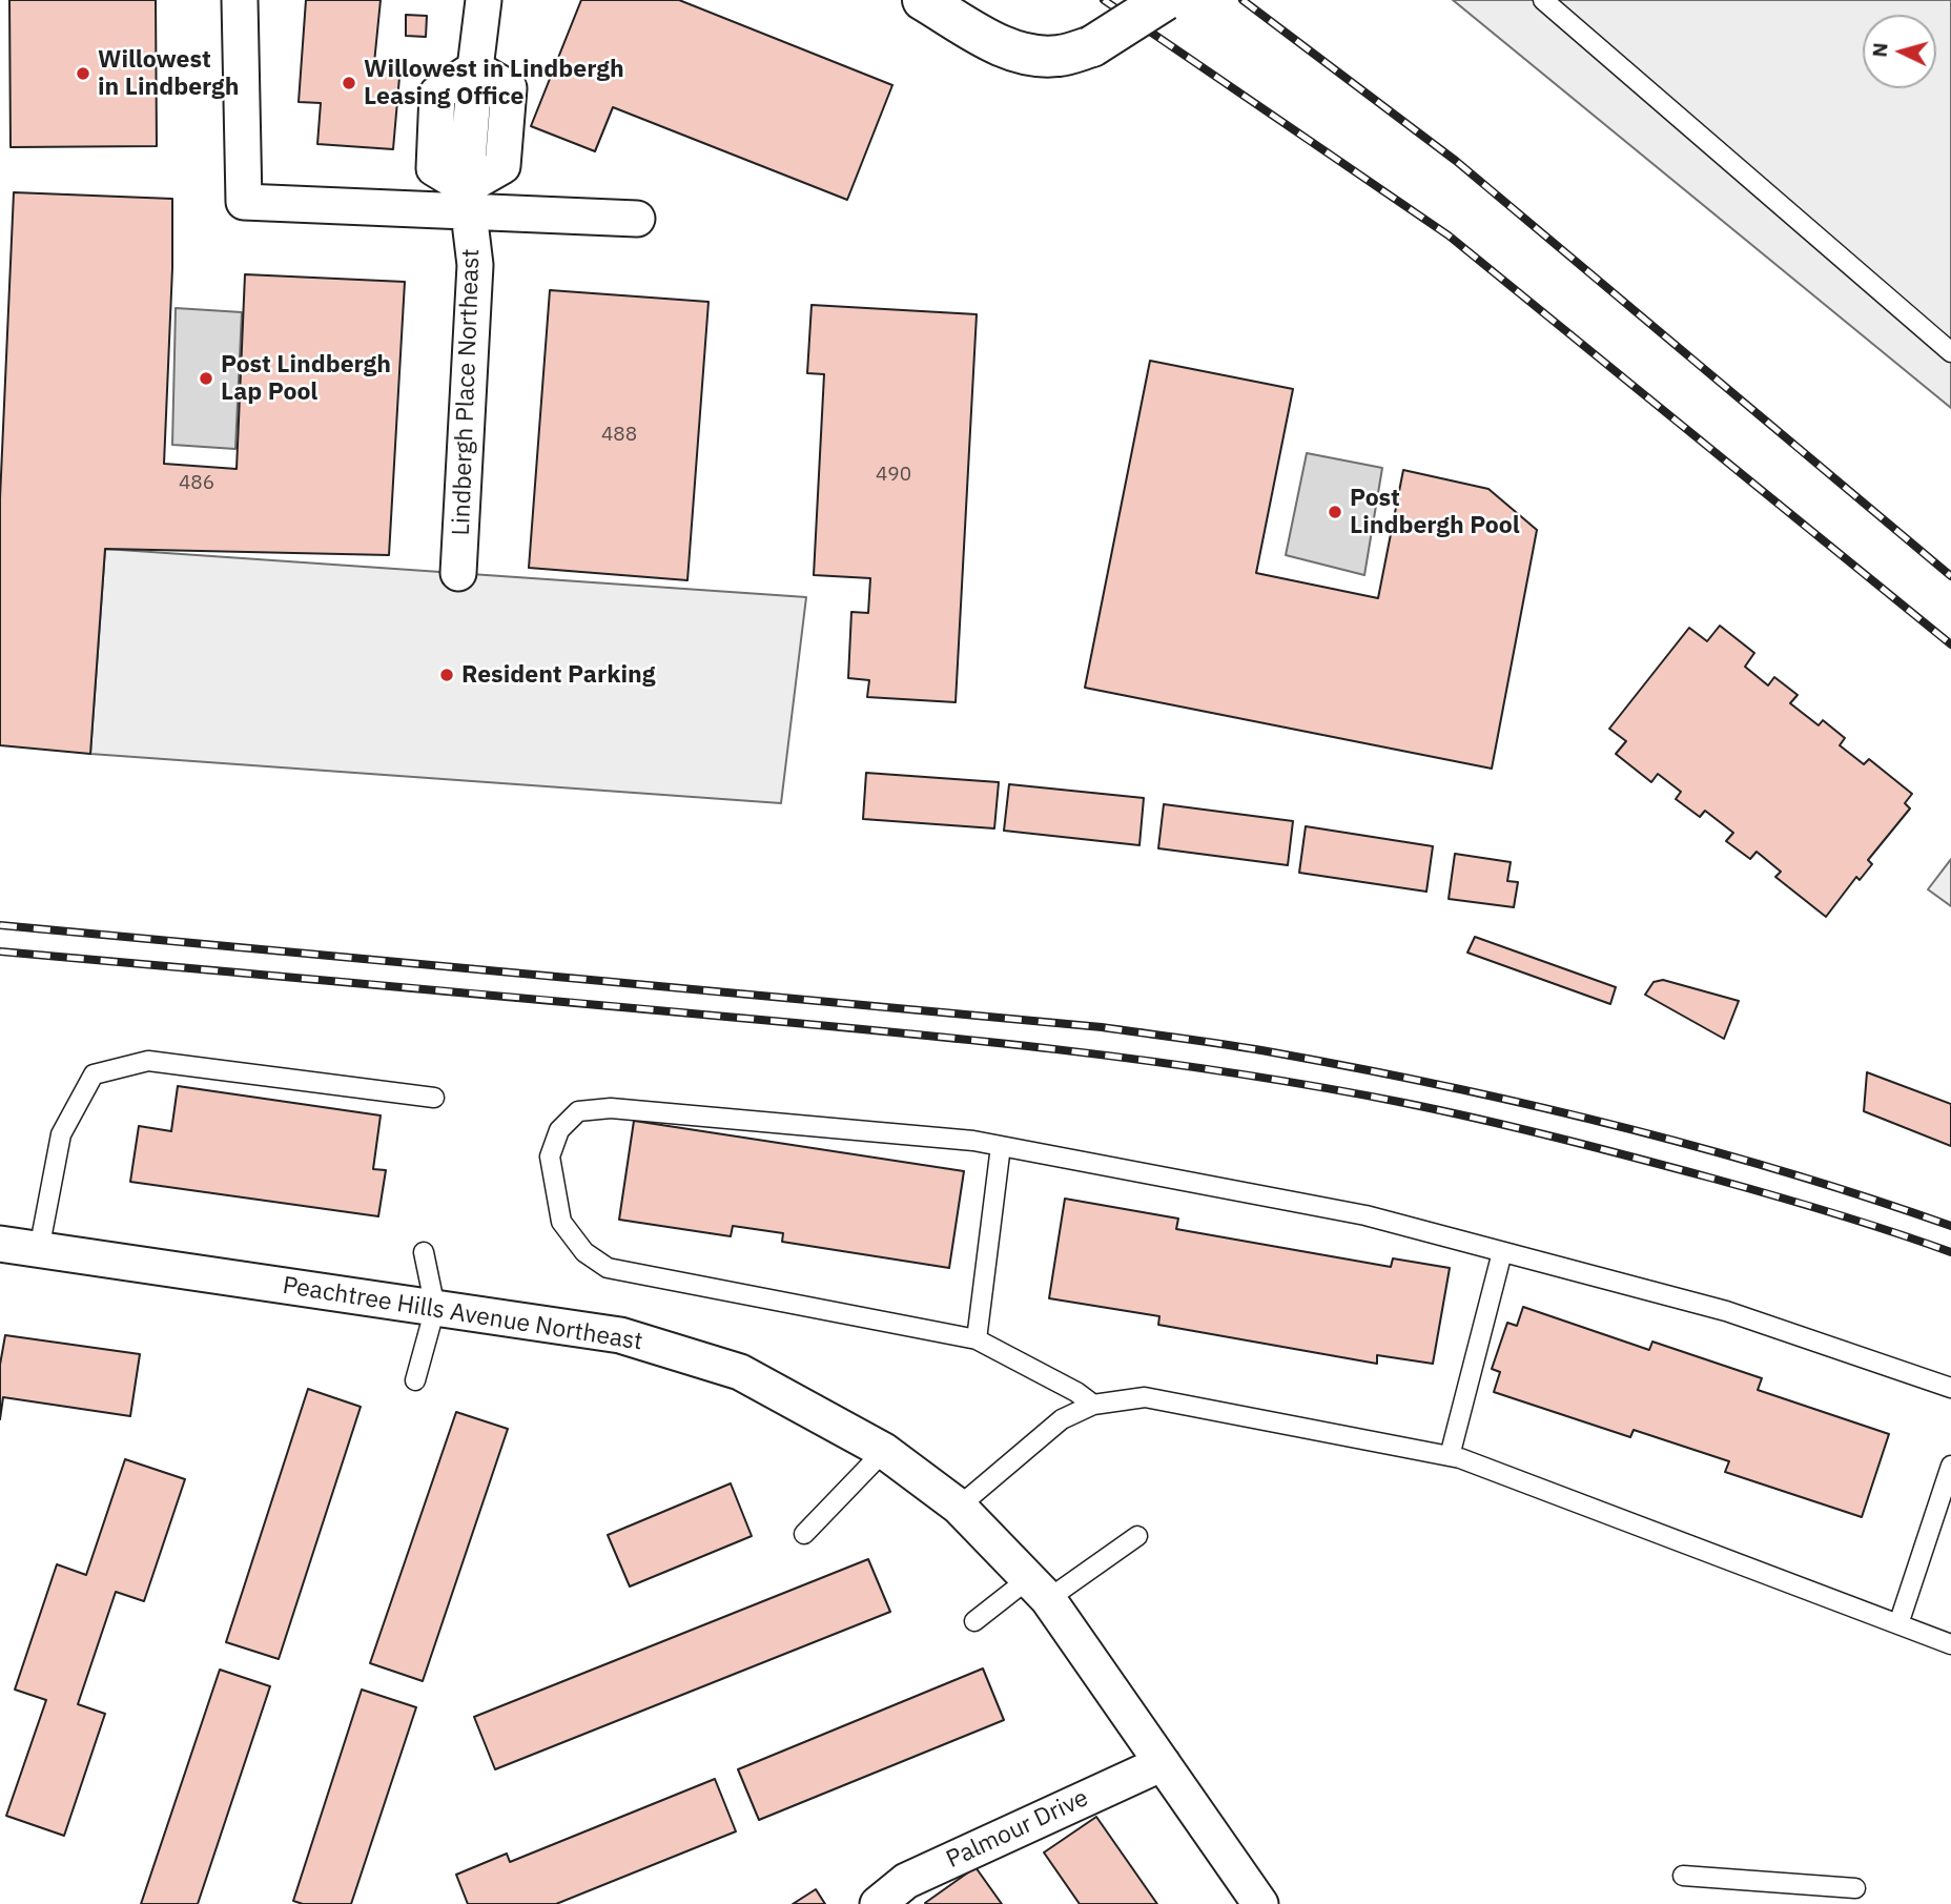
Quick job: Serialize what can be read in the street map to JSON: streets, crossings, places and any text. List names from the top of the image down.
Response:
{
  "streets": {
    "street": ["Lindbergh Place Northeast", "Peachtree Hills Avenue Northeast", "Palmour Drive"]
  },
  "crossings": [
    ["Peachtree Hills Avenue Northeast", "Palmour Drive"]
  ],
  "places": [
    "Willowest in Lindbergh",
    "Willowest in Lindbergh Leasing Office",
    "Post Lindbergh Lap Pool",
    "Post Lindbergh Pool",
    "Resident Parking"
  ],
  "house_numbers": ["488", "490", "486"],
  "north": "left"
}
